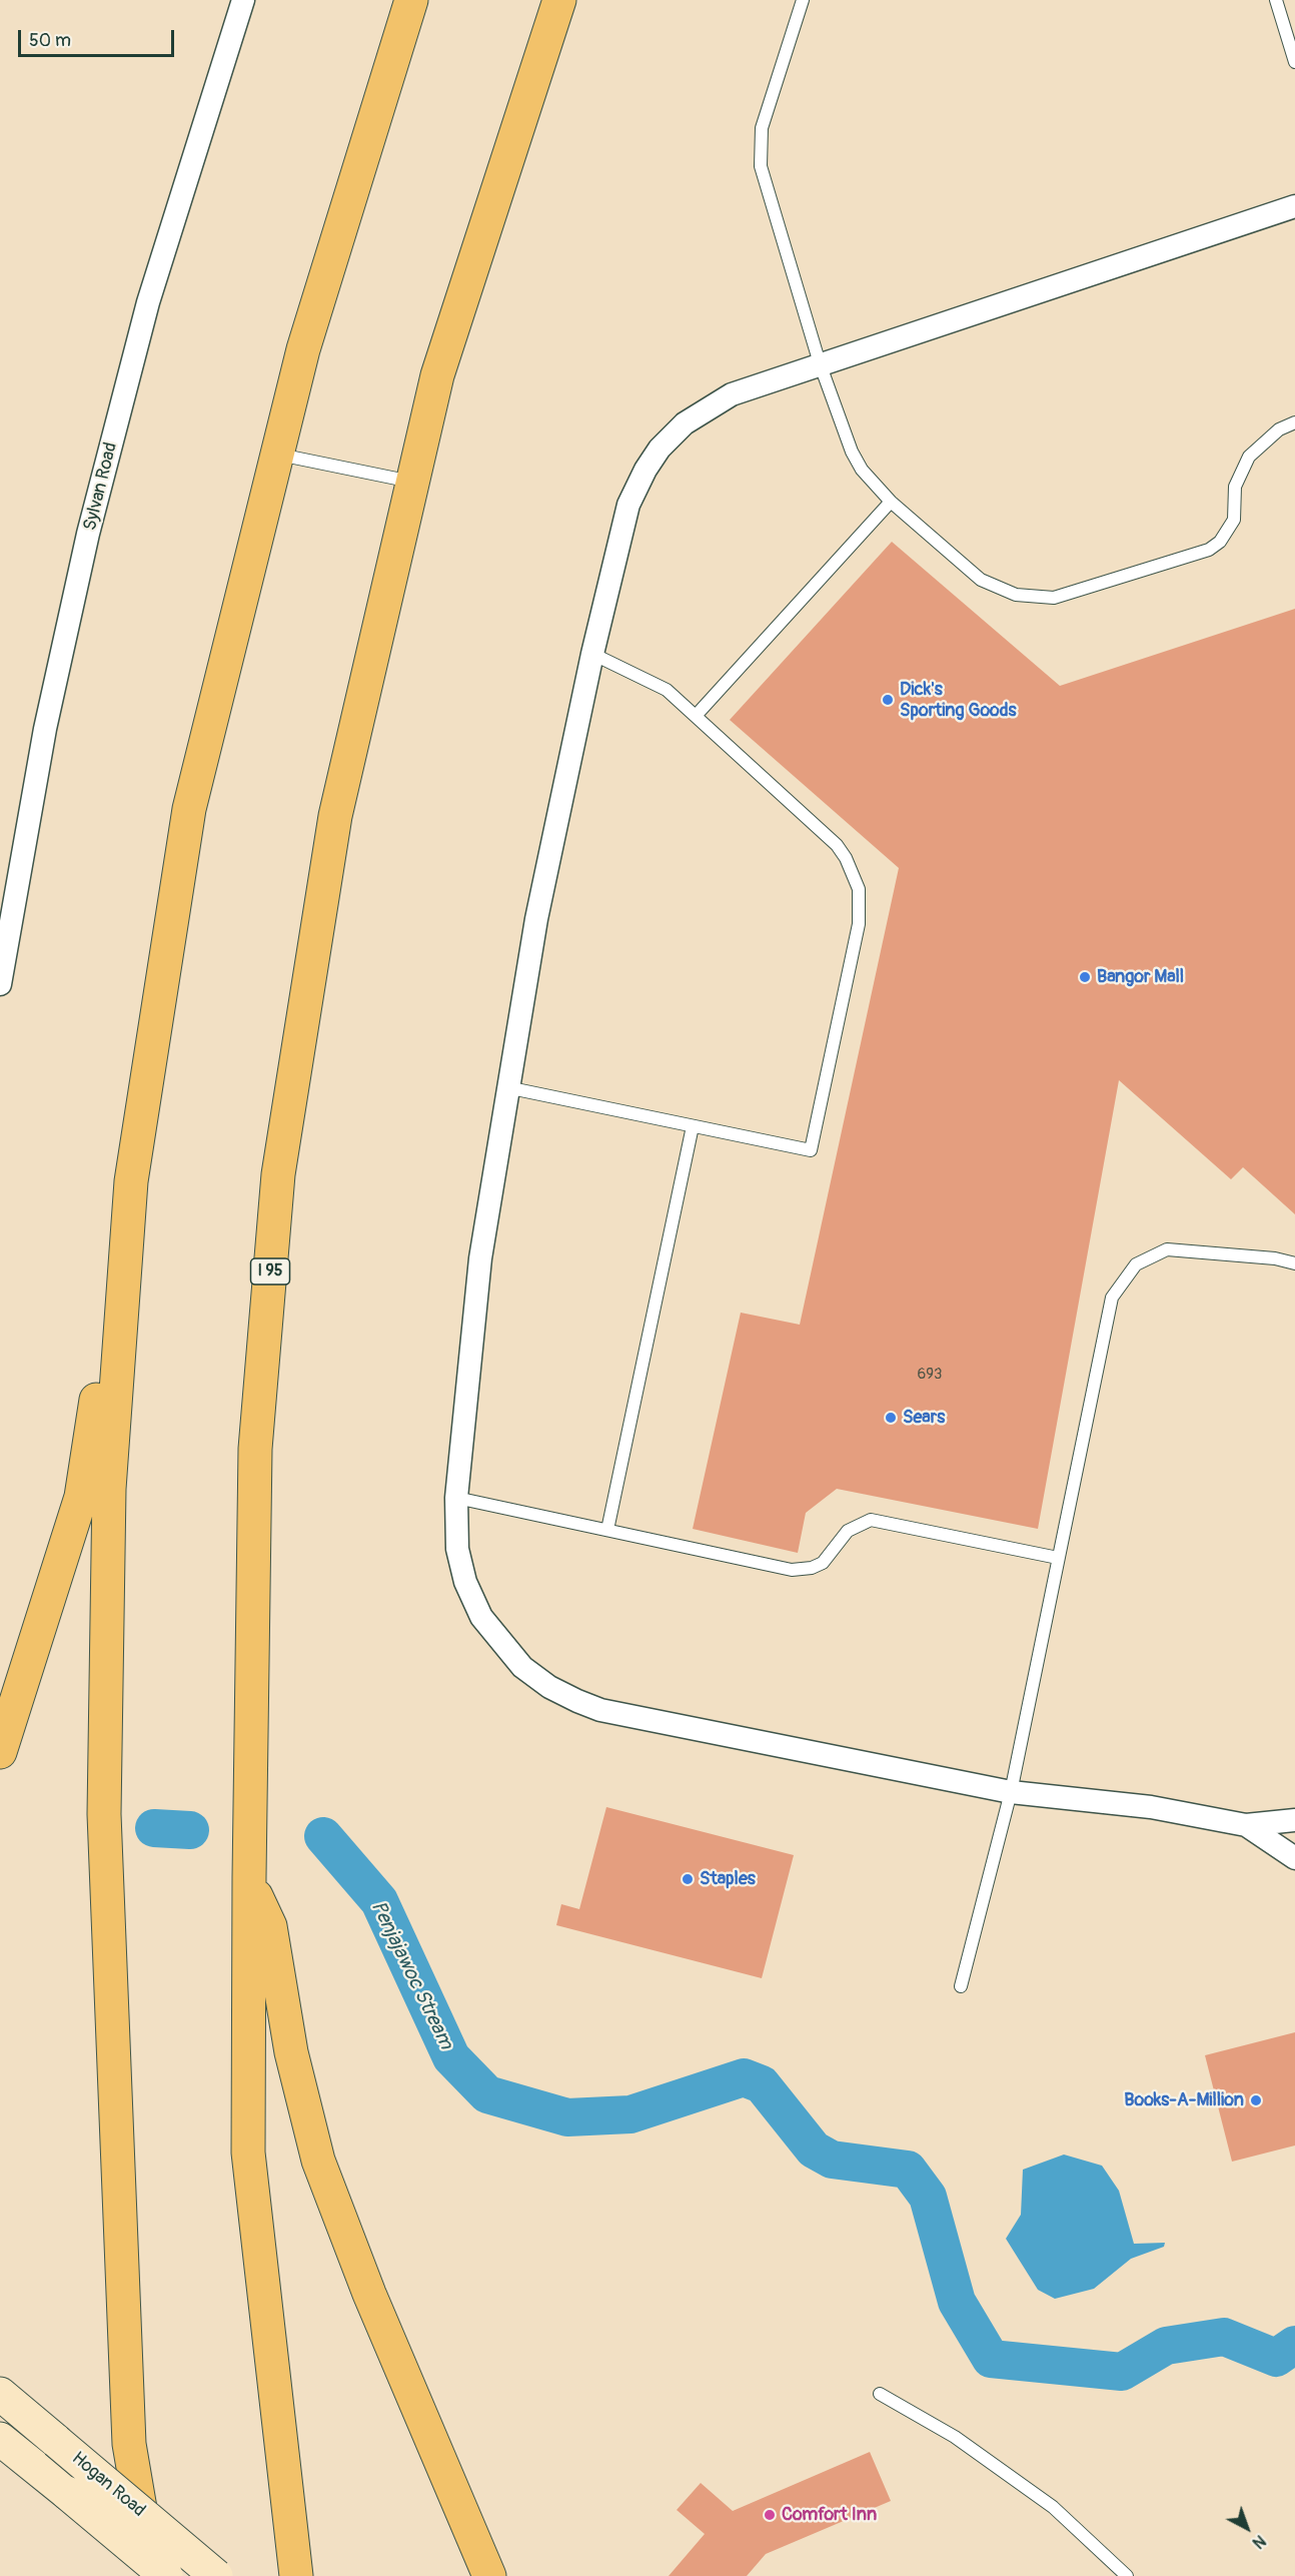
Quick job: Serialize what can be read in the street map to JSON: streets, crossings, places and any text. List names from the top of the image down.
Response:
{
  "streets": {
    "highway": ["I 95"],
    "main road": ["Hogan Road"],
    "street": ["Sylvan Road"]
  },
  "water": ["Penjajawoc Stream"],
  "places": [
    "Dick's Sporting Goods",
    "Bangor Mall",
    "Sears",
    "Staples",
    "Books-A-Million",
    "Comfort Inn"
  ],
  "house_numbers": ["693"],
  "scale_bar": "50 m",
  "north": "bottom right"
}
